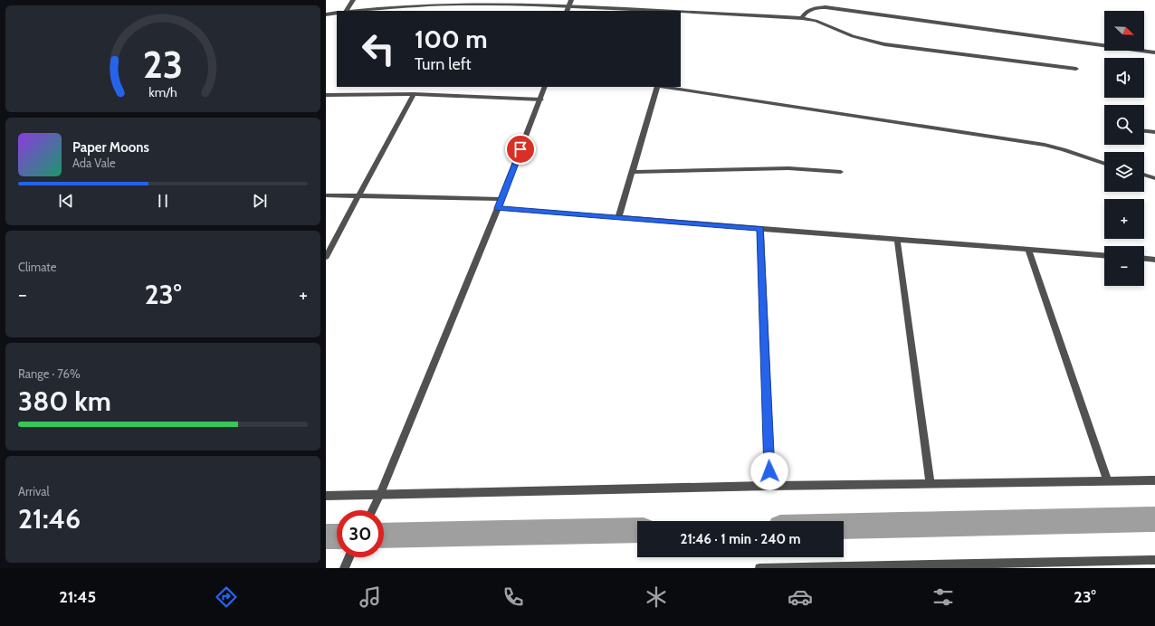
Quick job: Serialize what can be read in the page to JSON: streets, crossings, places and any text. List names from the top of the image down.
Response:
{
  "north": "bottom right",
  "page": {
    "map_buttons": ["+", "−"],
    "turn": ["100 m", "Turn left"],
    "song": ["Paper Moons", "Ada Vale"],
    "tile": [
      "Climate",
      ["Range · 76%", "380 km"],
      ["Arrival", "21:46"]
    ],
    "heat": ["−", "23°", "+"],
    "limit": "30",
    "trip": "21:46 · 1 min · 240 m",
    "tabs": ["21:45", "23°"],
    "gauge": ["23", "km/h"]
  }
}
